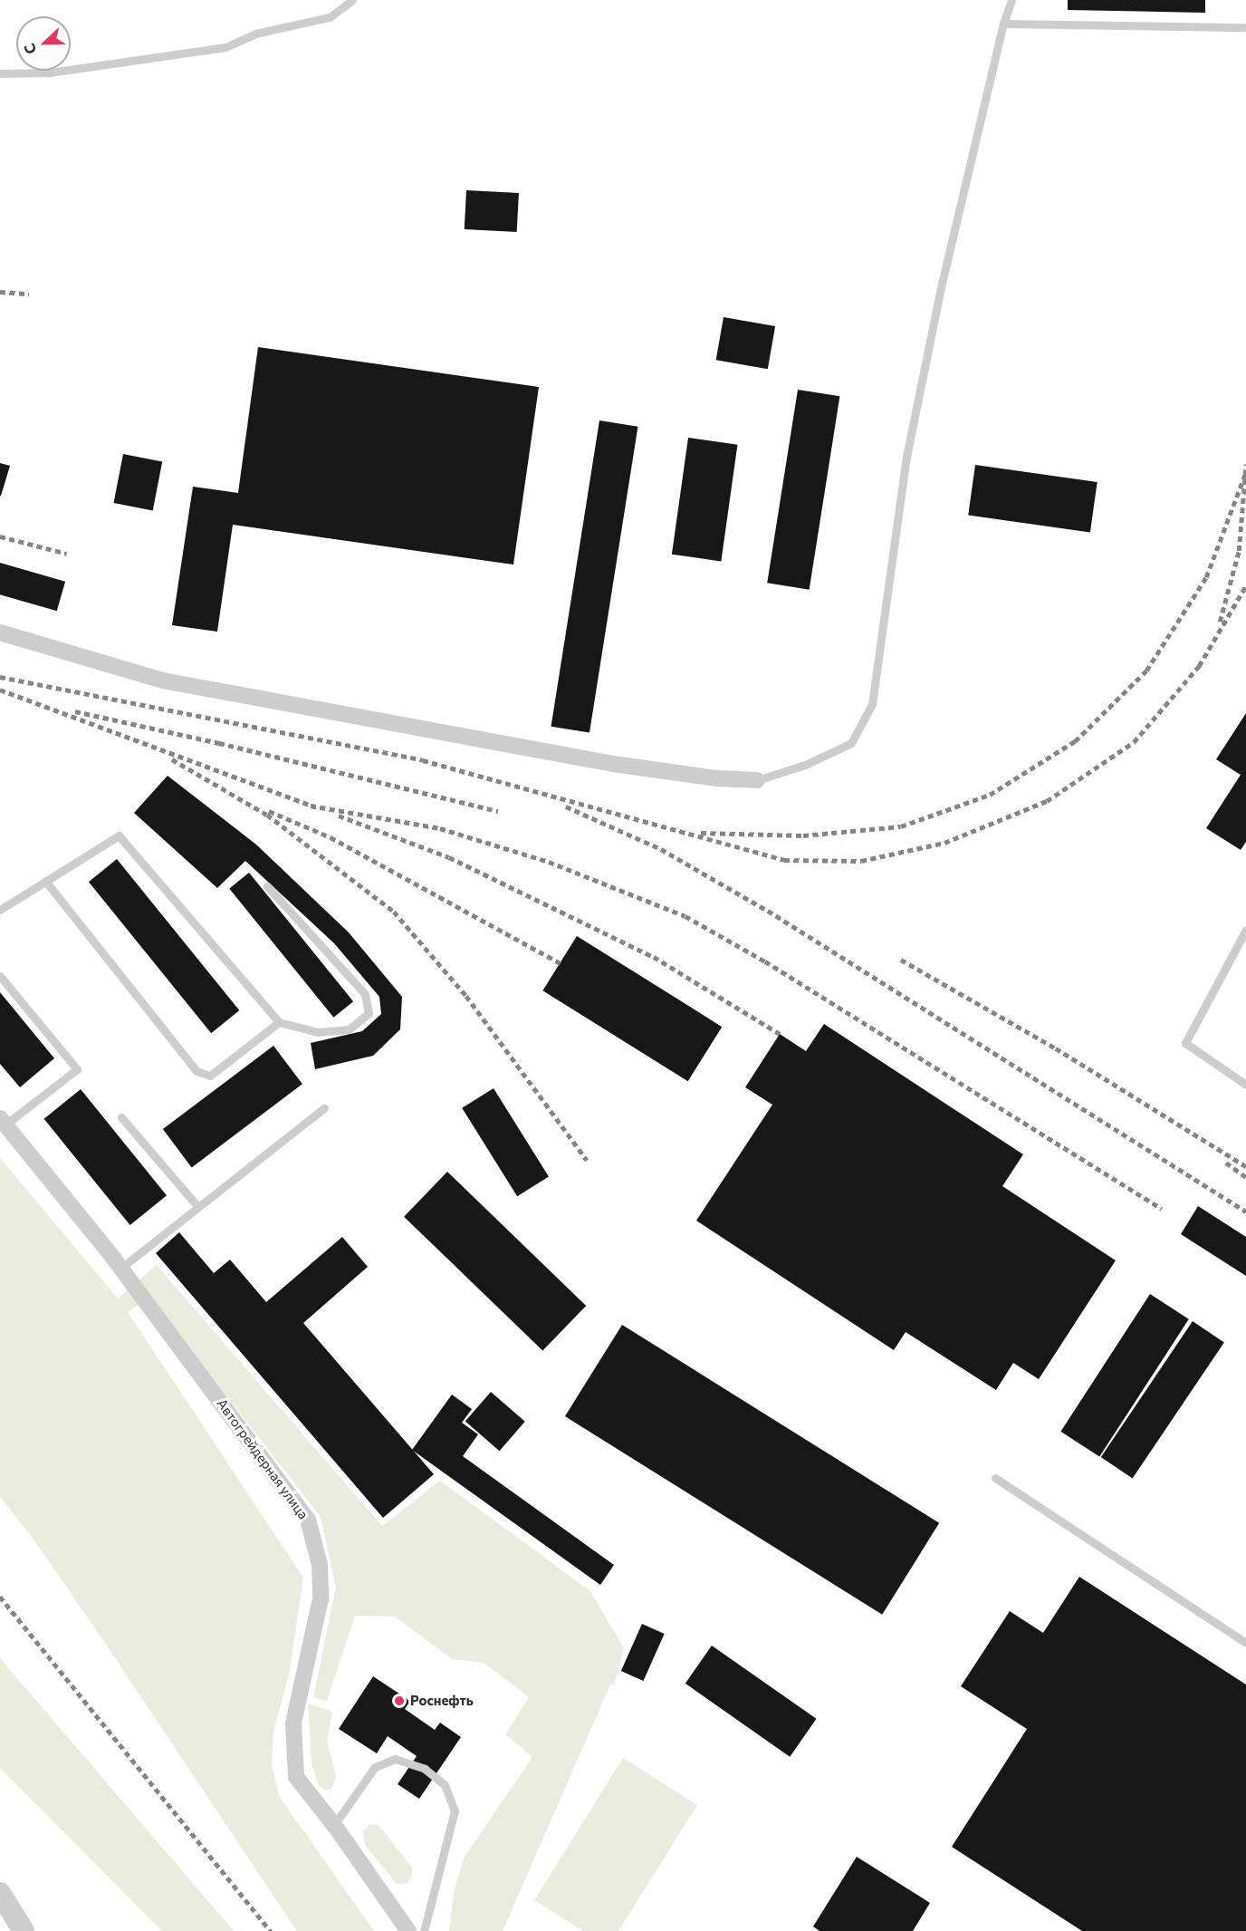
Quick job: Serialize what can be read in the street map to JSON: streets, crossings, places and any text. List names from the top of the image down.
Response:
{
  "streets": {
    "street": ["Автогрейдерная улица"]
  },
  "places": ["Роснефть"],
  "north": "left"
}
